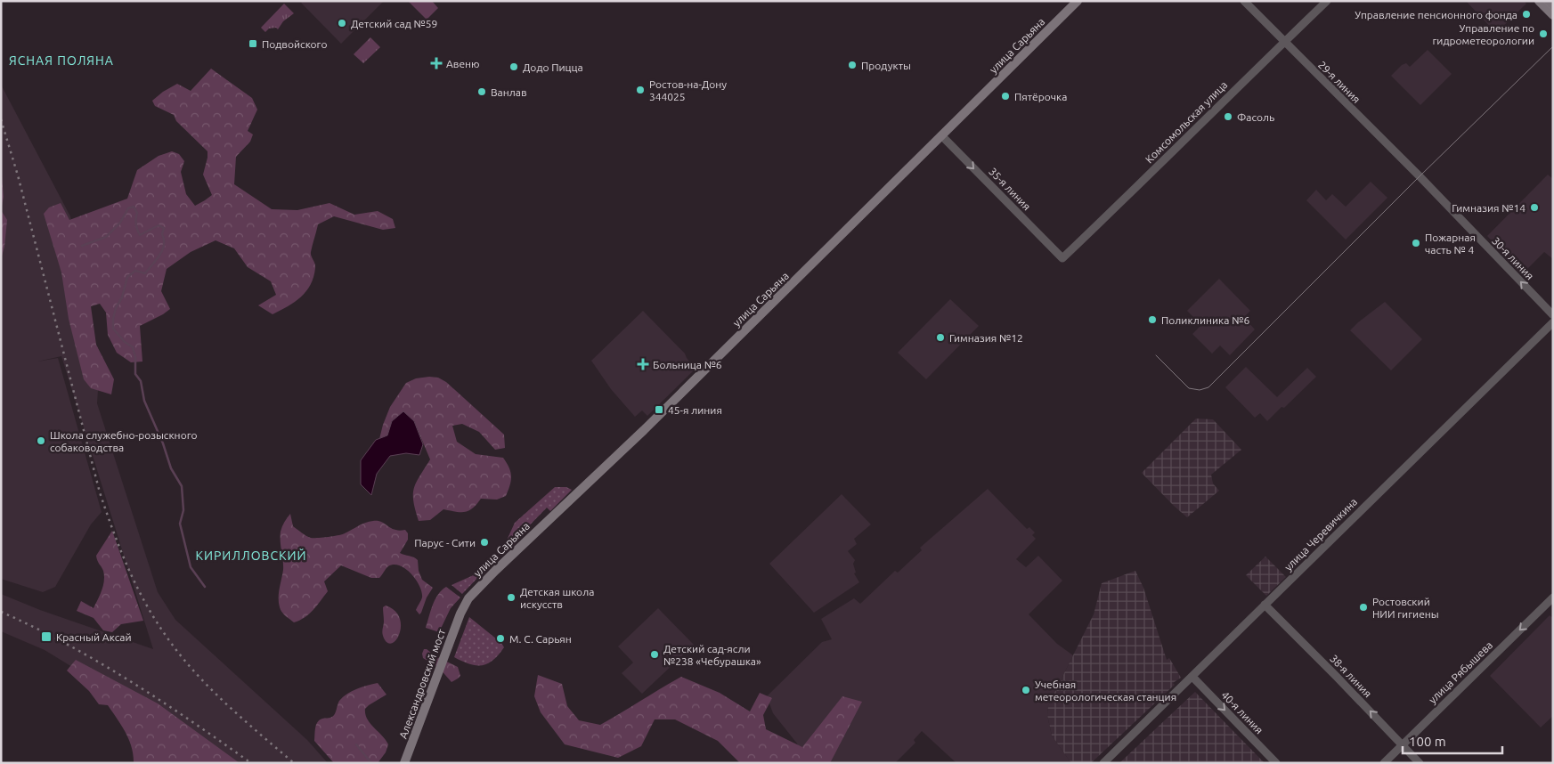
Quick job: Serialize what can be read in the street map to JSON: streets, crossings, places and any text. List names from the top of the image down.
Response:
{
  "streets": {
    "main road": ["улица Сарьяна", "Александровский мост"],
    "street": [
      "29-я линия",
      "Комсомольская улица",
      "35-я линия",
      "30-я линия",
      "улица Черевичкина",
      "улица Рябышева",
      "38-я линия",
      "40-я линия"
    ]
  },
  "crossings": [
    ["улица Сарьяна", "35-я линия"],
    ["улица Сарьяна", "Александровский мост"],
    ["29-я линия", "Комсомольская улица"],
    ["29-я линия", "30-я линия"],
    ["Комсомольская улица", "35-я линия"],
    ["улица Черевичкина", "38-я линия"],
    ["улица Черевичкина", "40-я линия"],
    ["улица Рябышева", "38-я линия"]
  ],
  "one_way": [
    "35-я линия",
    "30-я линия",
    "улица Рябышева",
    "38-я линия",
    "40-я линия"
  ],
  "districts": ["ЯСНАЯ ПОЛЯНА", "КИРИЛЛОВСКИЙ"],
  "places": {
    "other": [
      "Управление пенсионного фонда",
      "Детский сад №59",
      "Управление по гидрометеорологии",
      "Продукты",
      "Додо Пицца",
      "Ростов-на-Дону 344025",
      "Ванлав",
      "Пятёрочка",
      "Фасоль",
      "Гимназия №14",
      "Пожарная часть № 4",
      "Поликлиника №6",
      "Гимназия №12",
      "Школа служебно-розыскного собаководства",
      "Парус - Сити",
      "Детская школа искусств",
      "Ростовский НИИ гигиены",
      "М. С. Сарьян",
      "Детский сад-ясли №238 «Чебурашка»",
      "Учебная метеорологическая станция"
    ],
    "transit": ["Подвойского", "45-я линия", "Красный Аксай"],
    "health": ["Авеню", "Больница №6"]
  },
  "scale_bar": "100 m"
}
